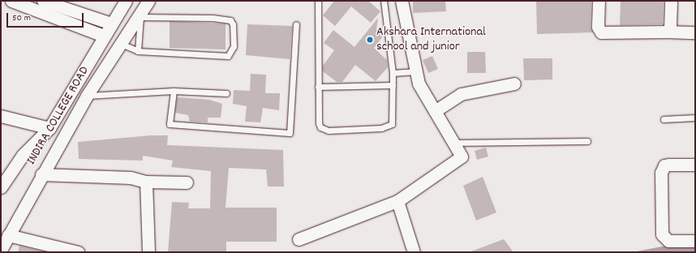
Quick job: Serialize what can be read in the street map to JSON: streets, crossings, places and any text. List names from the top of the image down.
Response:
{
  "streets": {
    "street": ["INDIRA COLLEGE ROAD"]
  },
  "places": ["Akshara International school and junior"],
  "scale_bar": "50 m"
}
